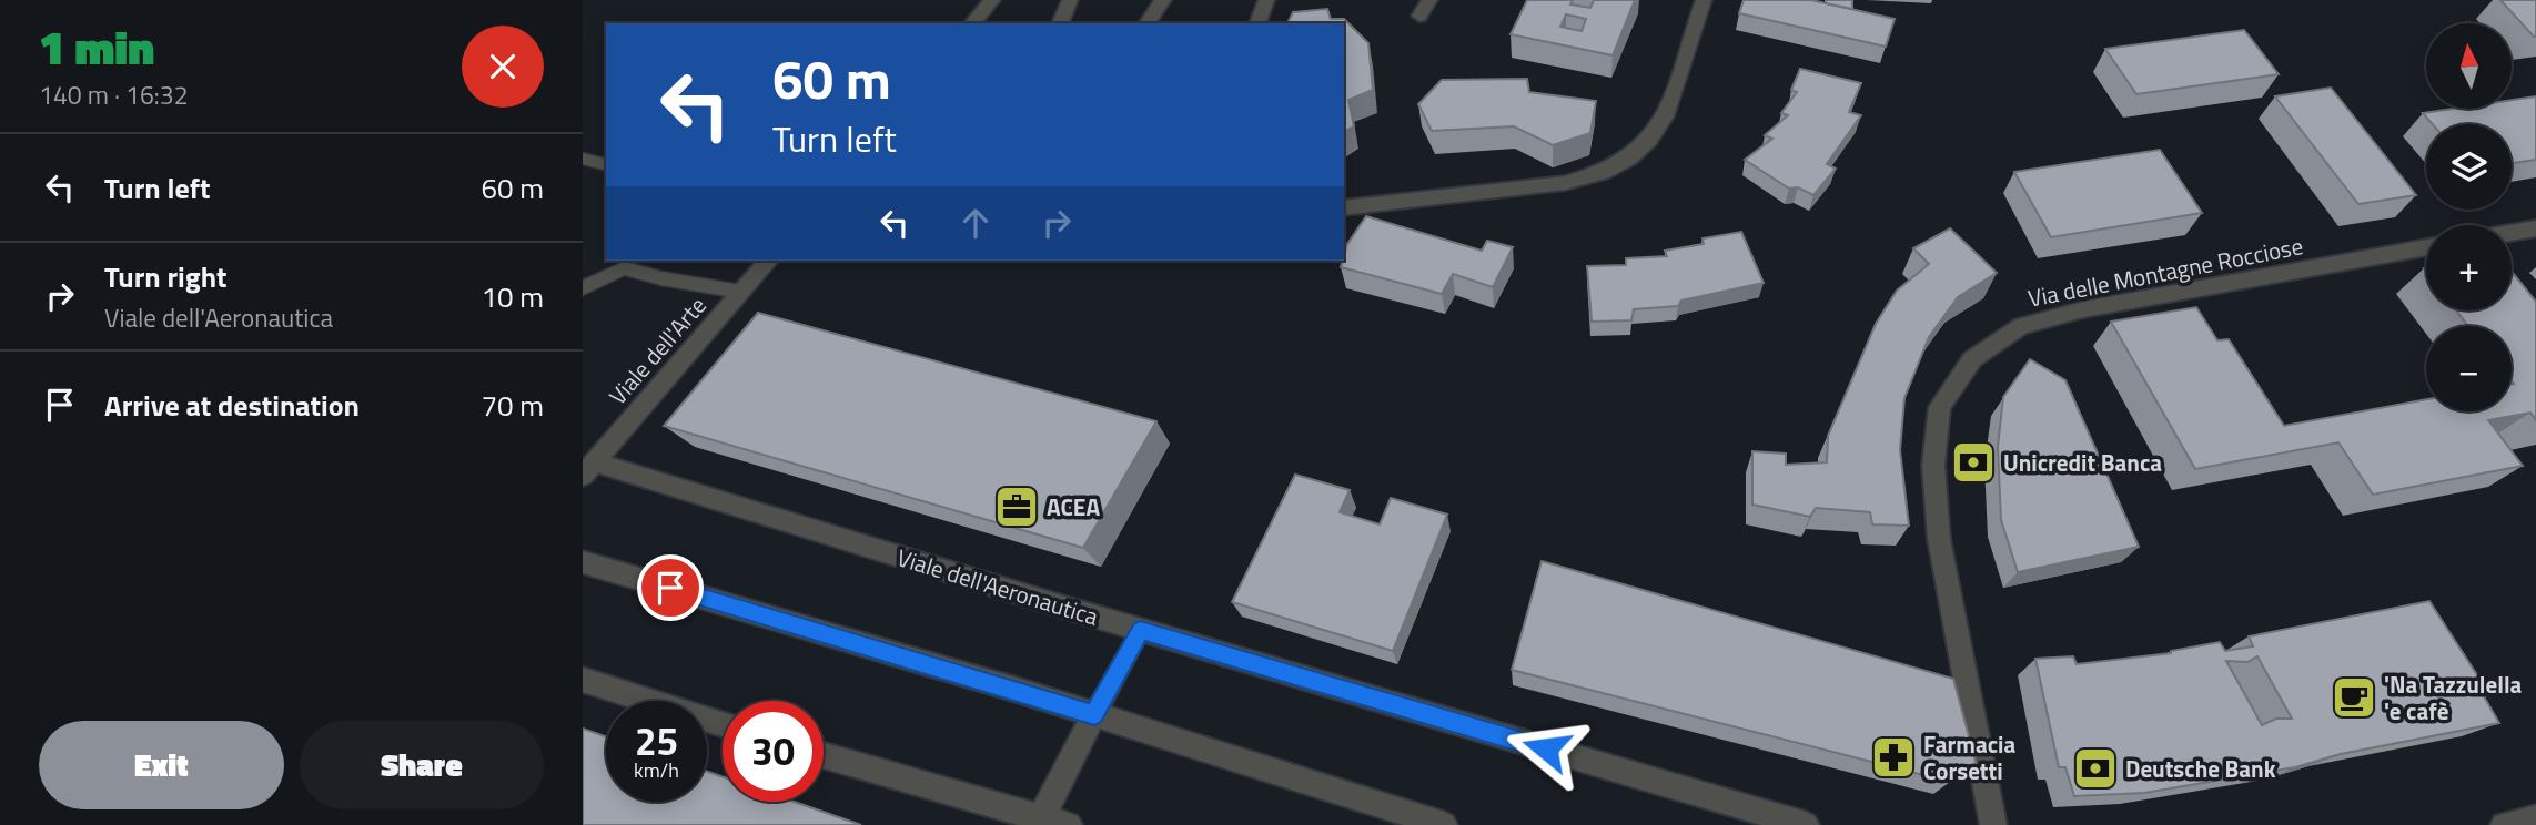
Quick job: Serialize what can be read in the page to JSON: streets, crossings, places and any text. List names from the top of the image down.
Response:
{
  "streets": {
    "street": ["Via delle Montagne Rocciose", "Viale dell'Arte", "Viale dell'Aeronautica"]
  },
  "crossings": [
    ["Viale dell'Arte", "Viale dell'Aeronautica"]
  ],
  "places": {
    "bank": ["Unicredit Banca", "Deutsche Bank"],
    "office": ["ACEA"],
    "cafe": ["'Na Tazzulella 'e cafè"],
    "pharmacy": ["Farmacia Corsetti"]
  },
  "north": "top",
  "page": {
    "heading": ["1 min", "140 m · 16:32"],
    "map_buttons": ["+", "−"],
    "turn": ["60 m", "Turn left"],
    "list": [
      {
        "name": "Turn left",
        "value": "60 m"
      },
      {
        "name": "Turn right",
        "note": "Viale dell'Aeronautica",
        "value": "10 m"
      },
      {
        "name": "Arrive at destination",
        "value": "70 m"
      }
    ],
    "speed": "25 km/h",
    "limit": "30",
    "buttons": ["Exit", "Share"]
  }
}
